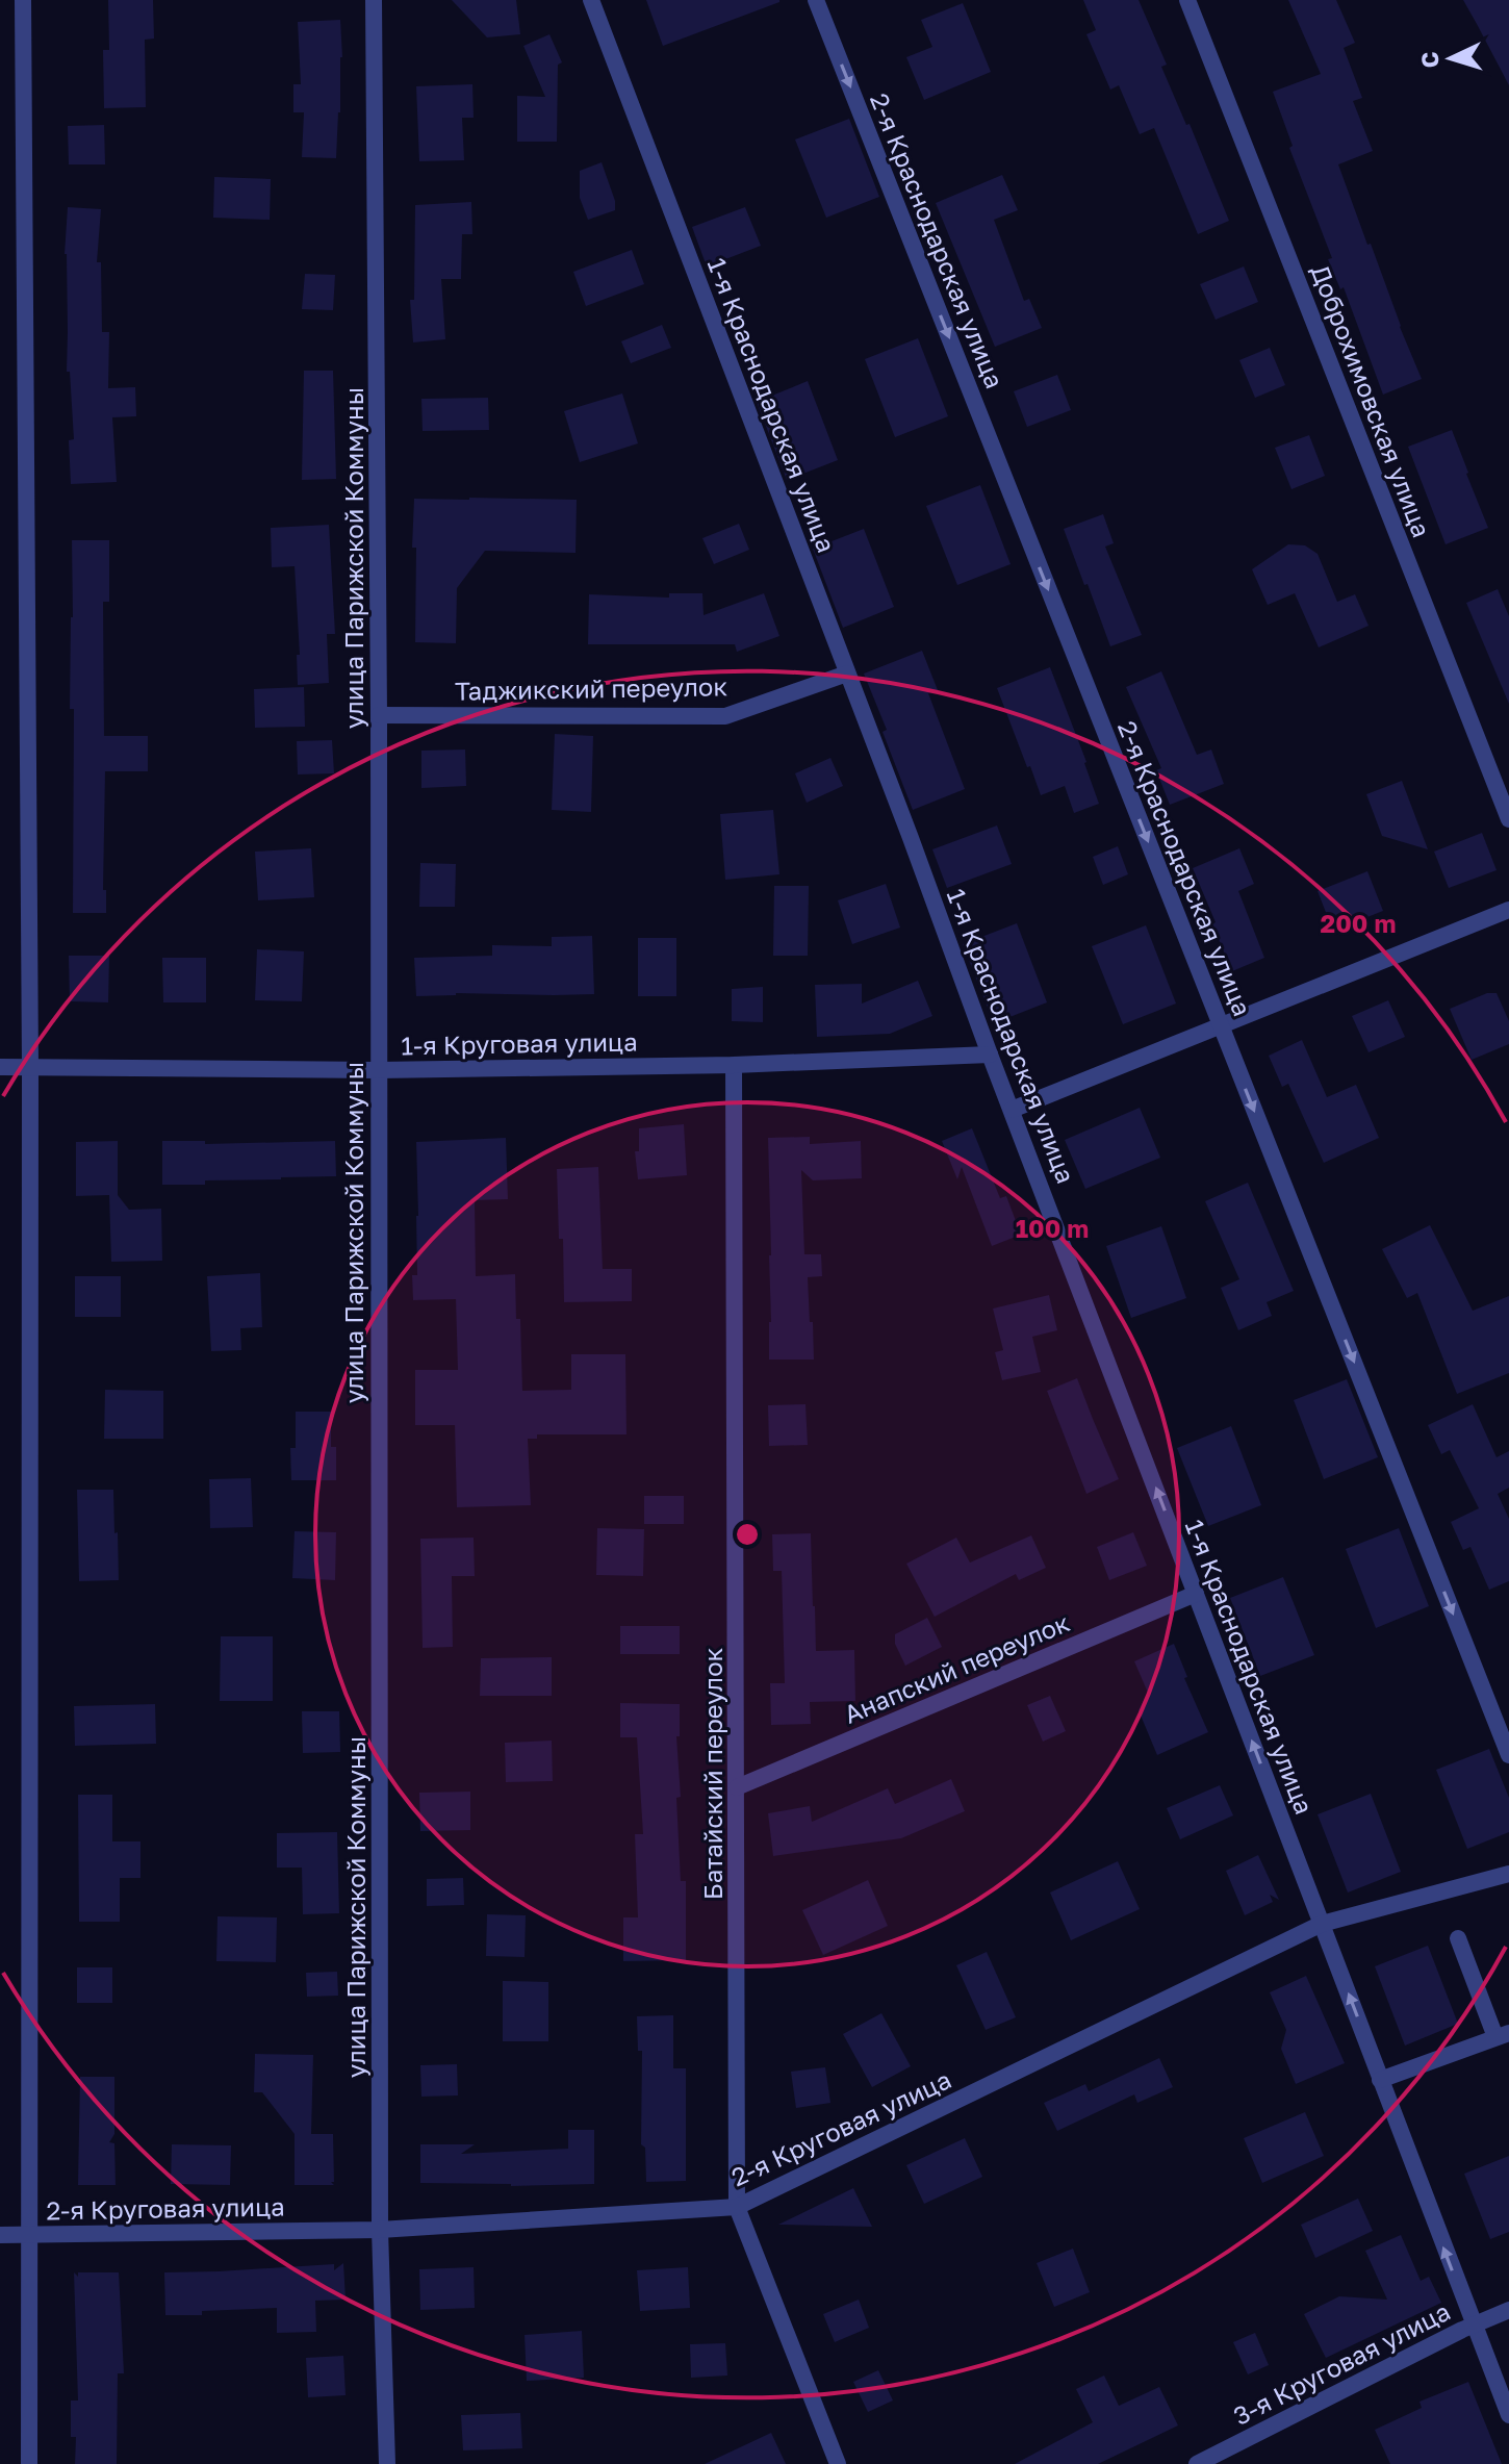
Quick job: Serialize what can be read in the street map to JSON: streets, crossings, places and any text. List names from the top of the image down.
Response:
{
  "streets": {
    "street": [
      "2-я Краснодарская улица",
      "Доброхимовская улица",
      "1-я Краснодарская улица",
      "улица Парижской Коммуны",
      "Таджикский переулок",
      "1-я Круговая улица",
      "Анапский переулок",
      "Батайский переулок",
      "2-я Круговая улица",
      "3-я Круговая улица"
    ]
  },
  "crossings": [
    ["1-я Краснодарская улица", "Таджикский переулок"],
    ["1-я Краснодарская улица", "1-я Круговая улица"],
    ["1-я Краснодарская улица", "Анапский переулок"],
    ["1-я Краснодарская улица", "2-я Круговая улица"],
    ["1-я Краснодарская улица", "3-я Круговая улица"],
    ["улица Парижской Коммуны", "Таджикский переулок"],
    ["улица Парижской Коммуны", "1-я Круговая улица"],
    ["улица Парижской Коммуны", "2-я Круговая улица"],
    ["1-я Круговая улица", "Батайский переулок"],
    ["Анапский переулок", "Батайский переулок"],
    ["Батайский переулок", "2-я Круговая улица"]
  ],
  "one_way": ["2-я Краснодарская улица", "1-я Краснодарская улица"],
  "north": "left",
  "rings": ["200 m", "100 m"]
}
